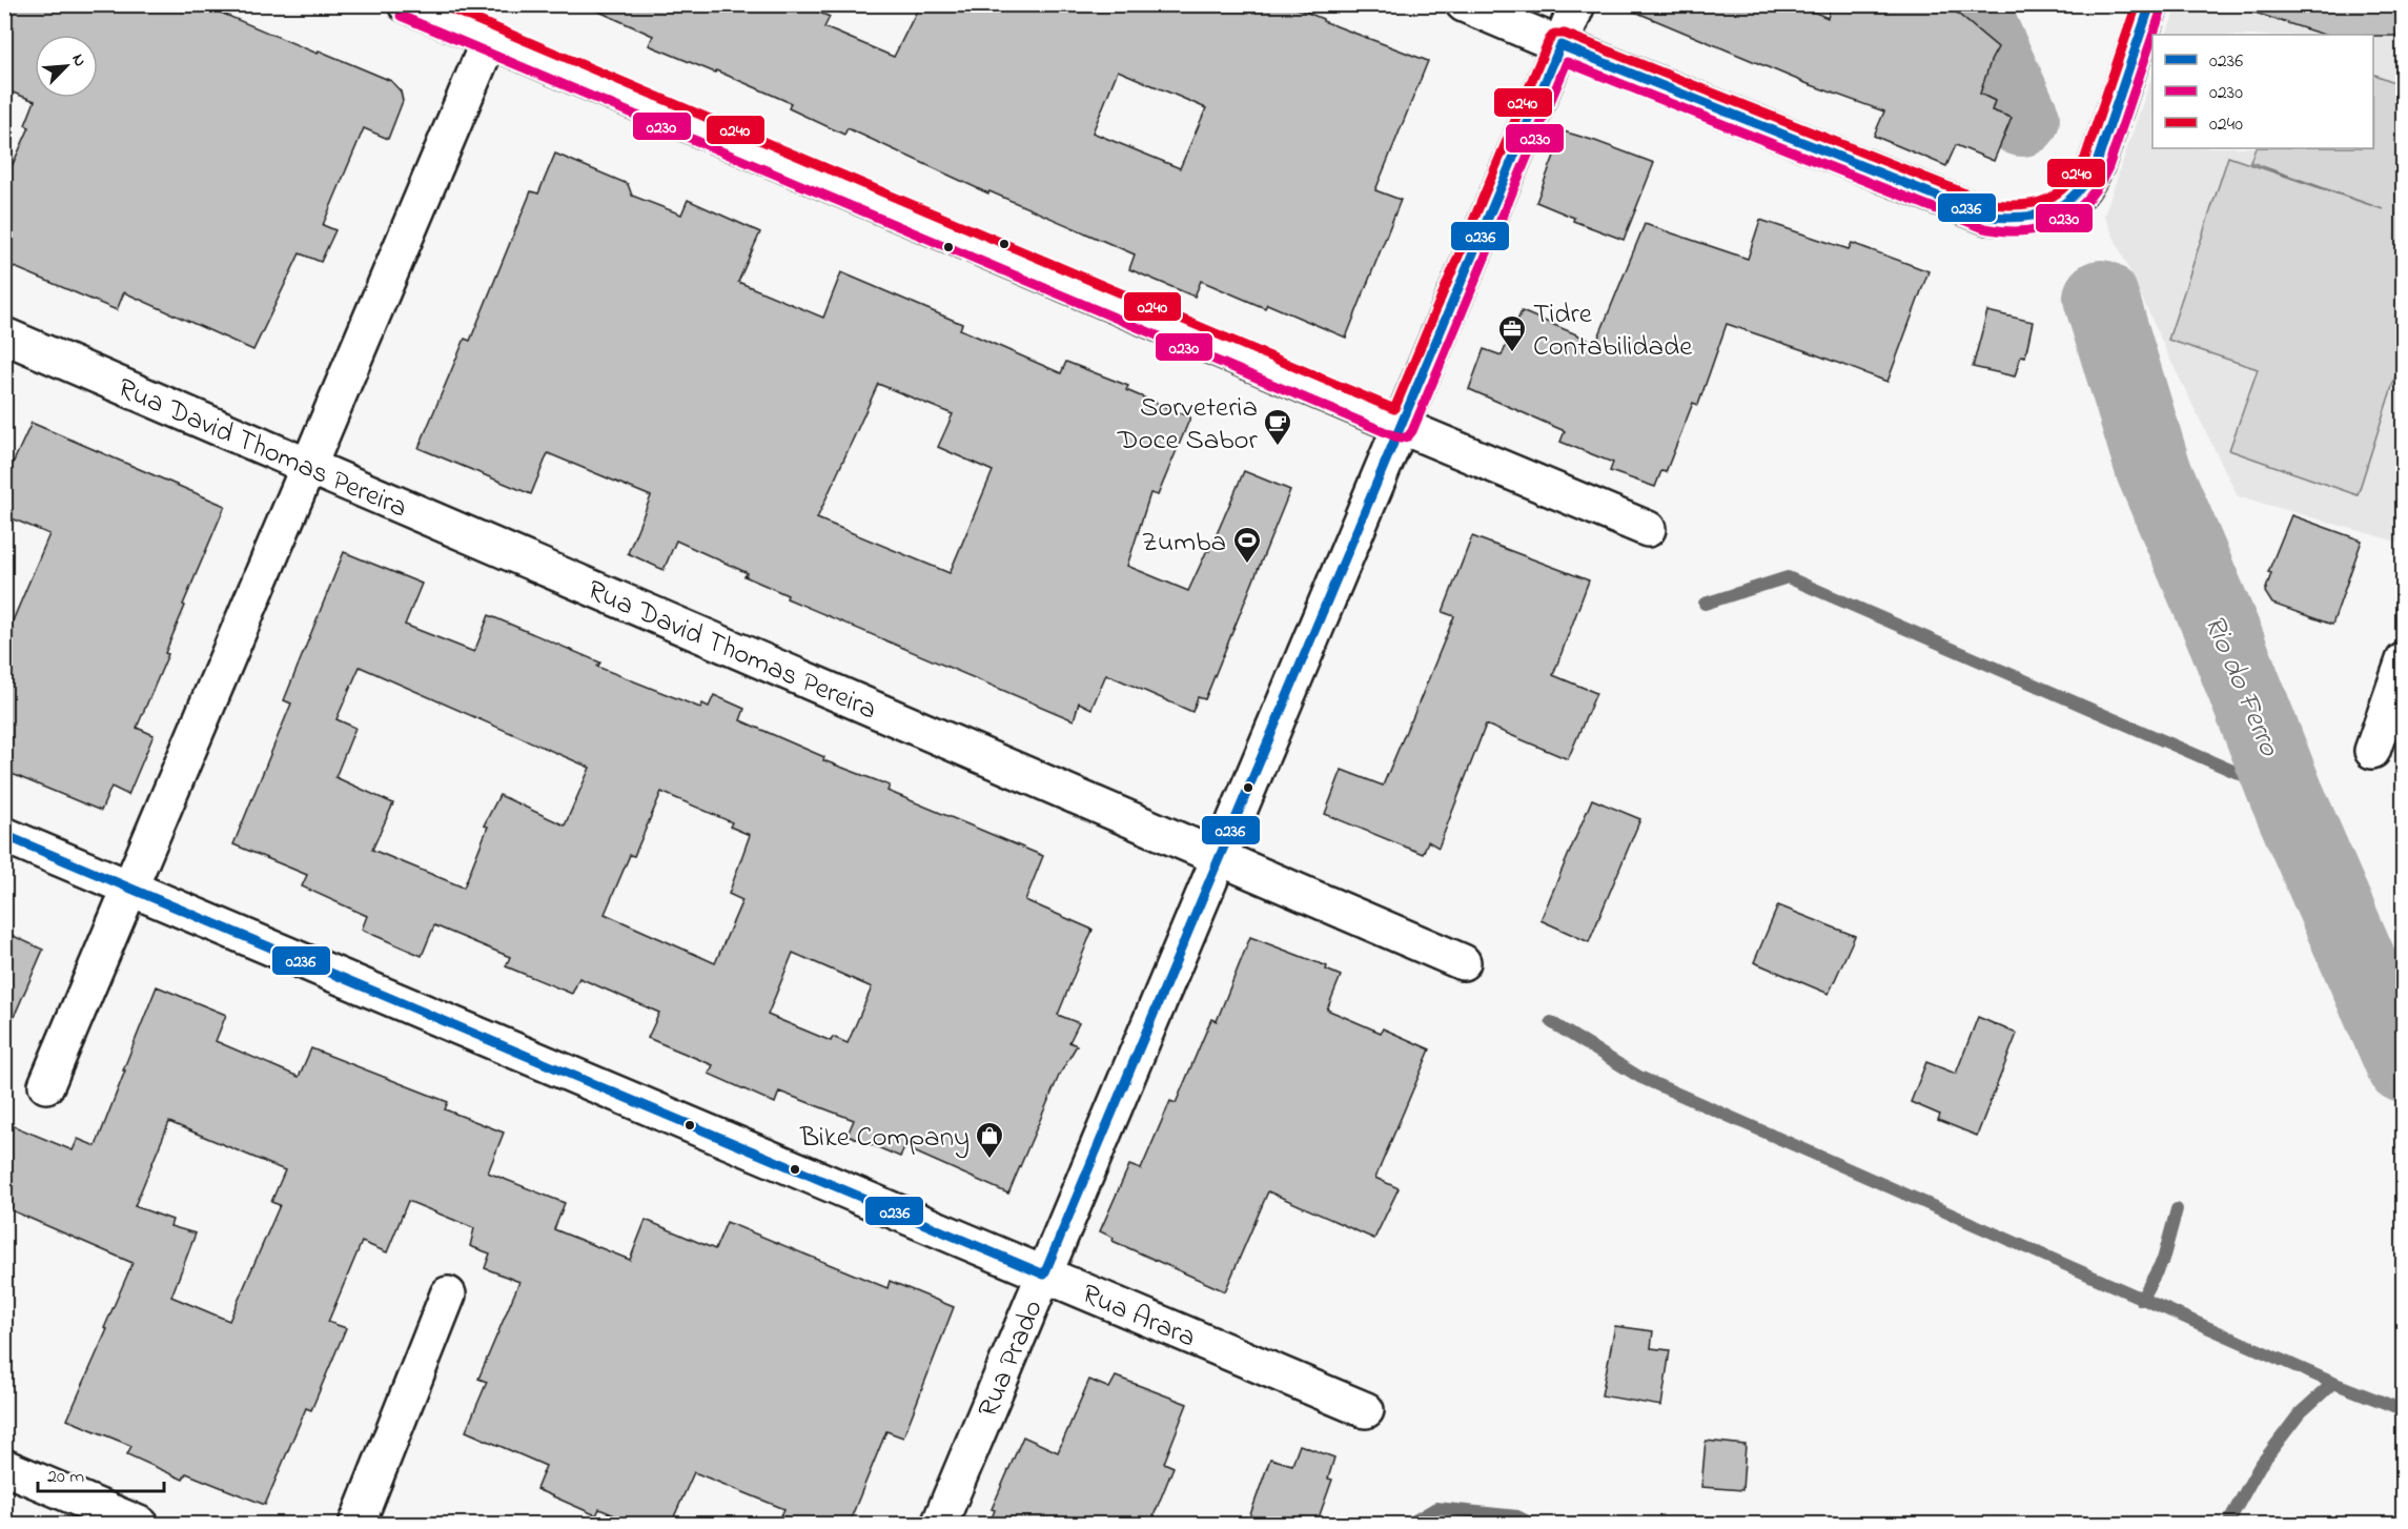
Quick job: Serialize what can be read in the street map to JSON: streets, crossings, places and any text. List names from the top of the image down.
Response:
{
  "streets": {
    "street": ["Rua David Thomas Pereira", "Rua Arara", "Rua Prado"]
  },
  "crossings": [
    ["Rua David Thomas Pereira", "Rua Prado"],
    ["Rua Arara", "Rua Prado"]
  ],
  "water": ["Rio do Ferro"],
  "places": {
    "office": ["Tidre Contabilidade"],
    "cafe": ["Sorveteria Doce Sabor"],
    "sports": ["Zumba"],
    "shop": ["Bike Company"]
  },
  "lines": ["transit line 0236", "transit line 0240", "transit line 0230"],
  "legend": ["0236", "0230", "0240"],
  "scale_bar": "20 m",
  "north": "top right"
}
